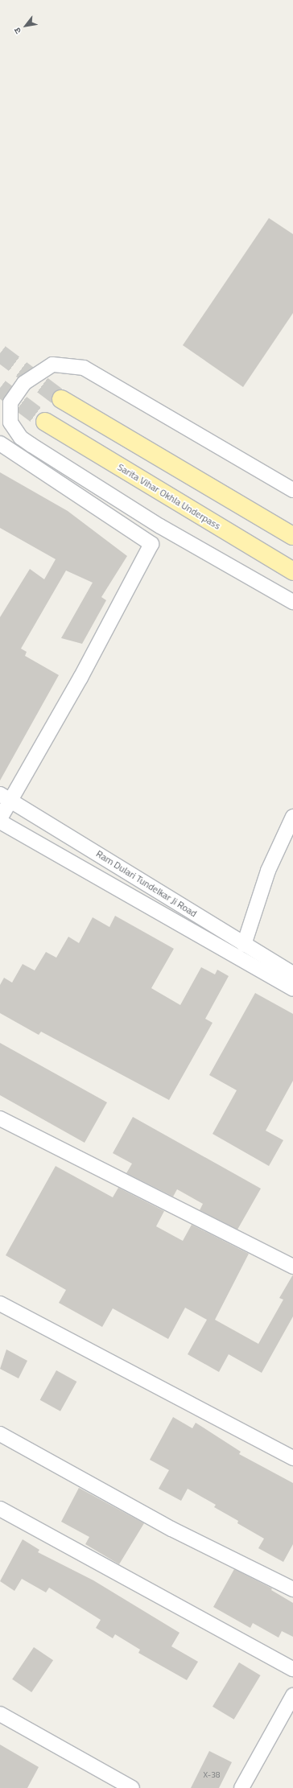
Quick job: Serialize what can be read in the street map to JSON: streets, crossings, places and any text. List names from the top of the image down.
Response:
{
  "streets": {
    "main road": ["Sarita Vihar Okhla Underpass"],
    "street": ["Ram Dulari Tundelkar Ji Road"]
  },
  "house_numbers": ["X-38"],
  "north": "bottom left"
}
